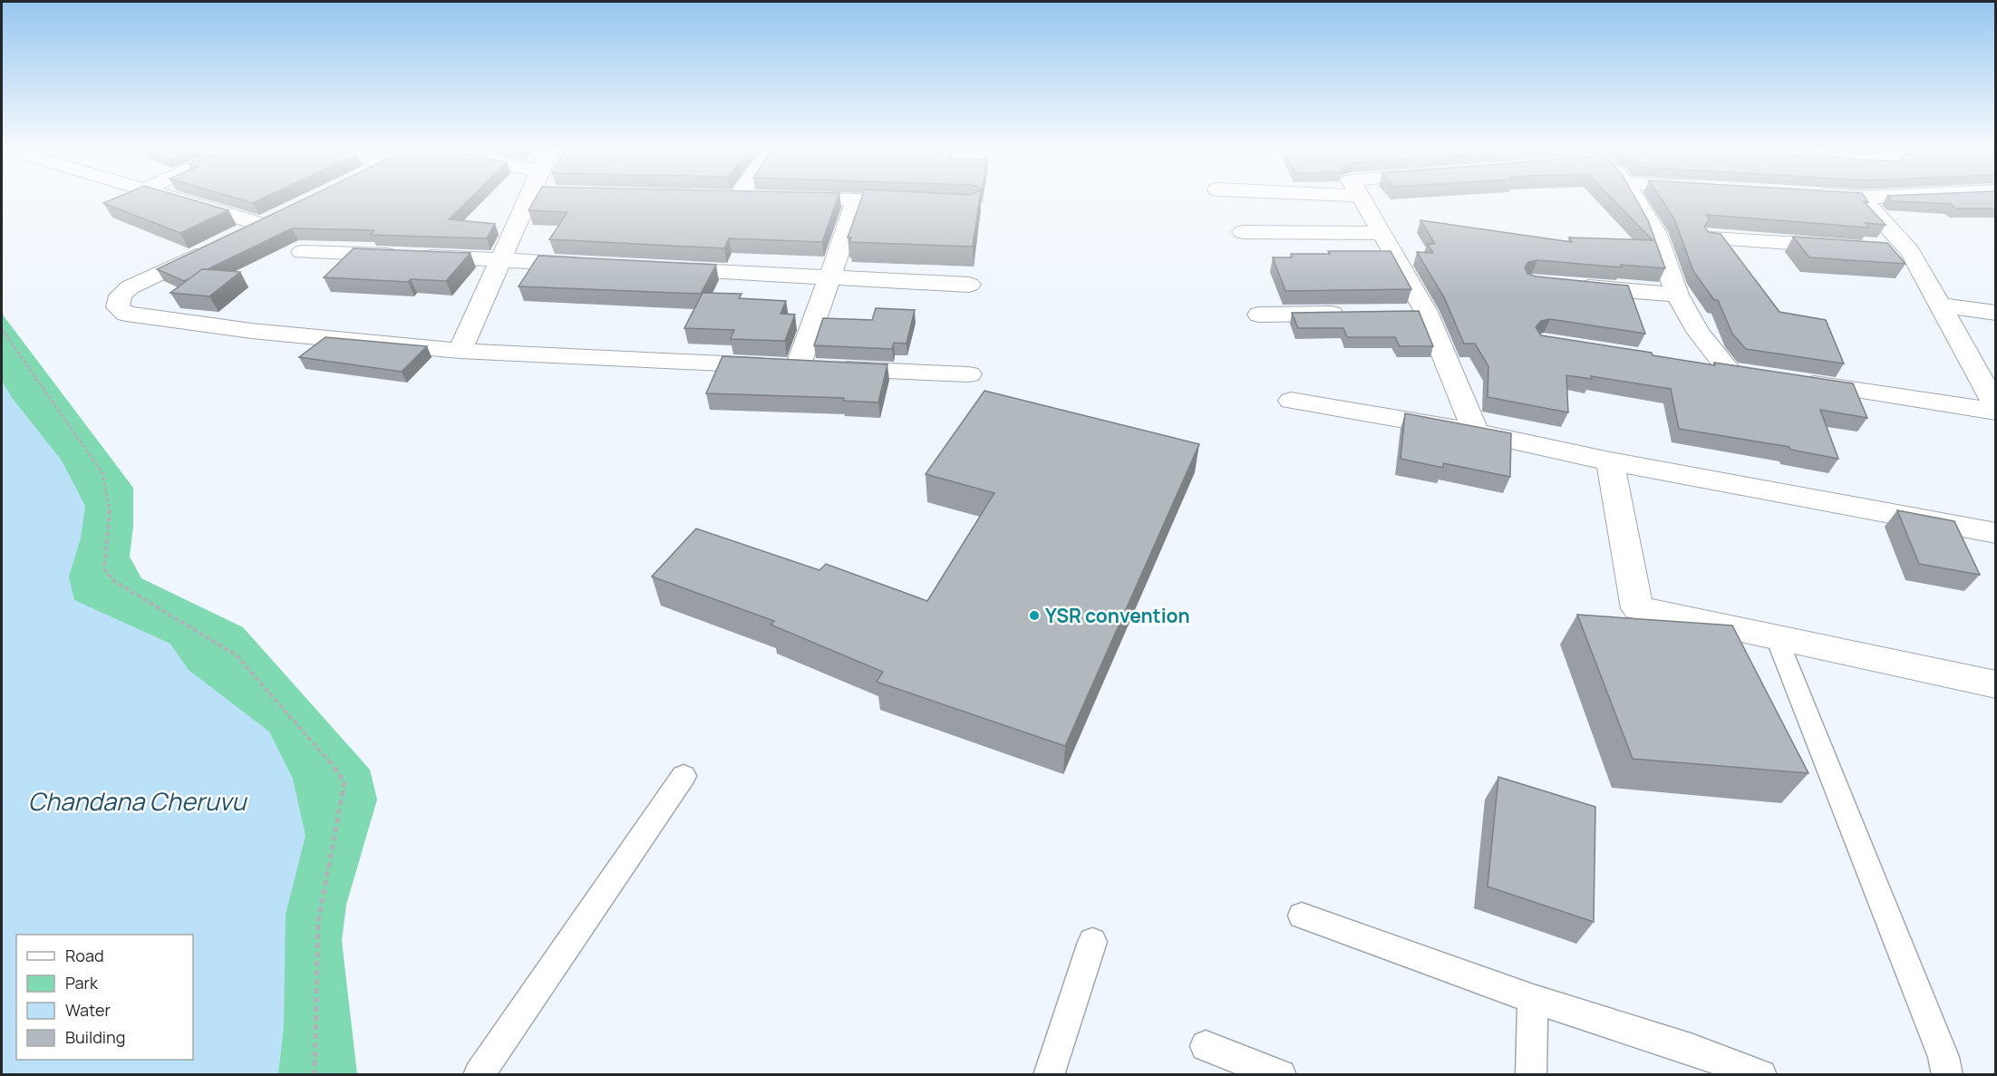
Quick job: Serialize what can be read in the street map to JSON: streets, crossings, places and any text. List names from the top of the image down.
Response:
{
  "water": ["Chandana Cheruvu"],
  "places": ["YSR convention"],
  "legend": [
    "Road",
    "Park",
    "Water",
    "Building"
  ]
}
